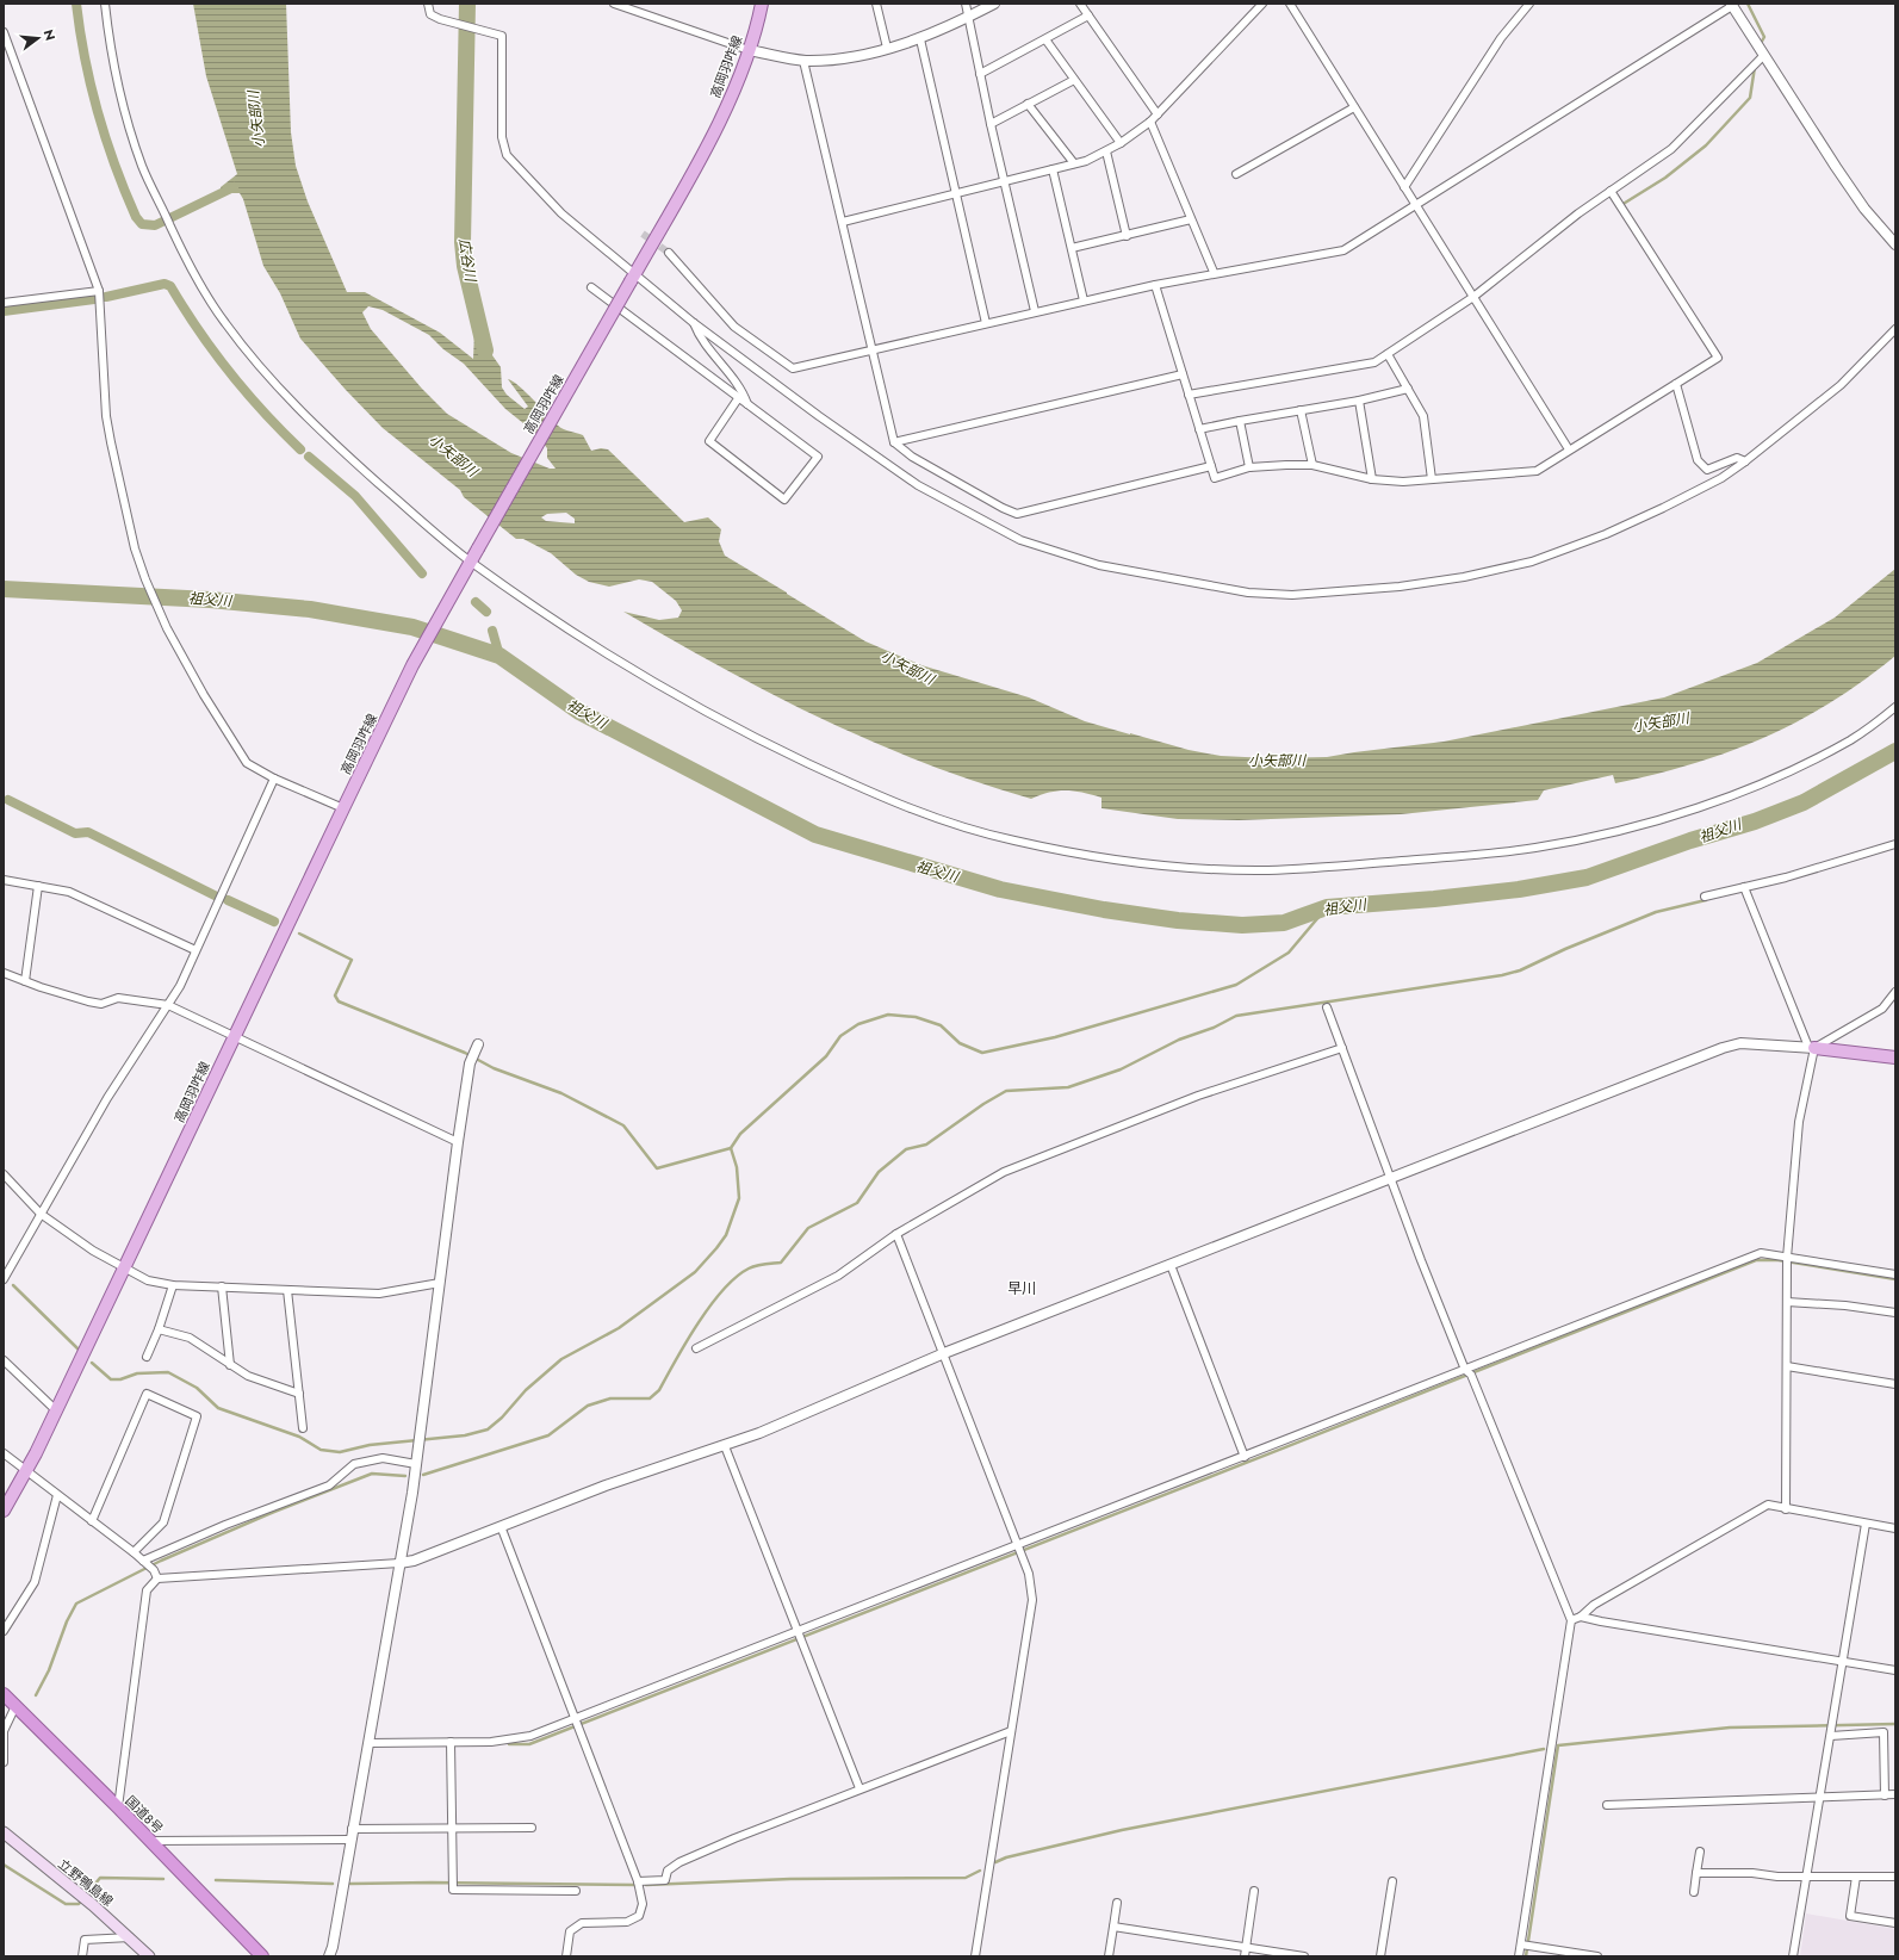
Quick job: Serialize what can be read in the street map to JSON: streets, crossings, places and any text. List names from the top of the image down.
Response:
{
  "streets": {
    "highway": ["国道8号"],
    "main road": ["高岡羽咋線", "立野鴨島線"]
  },
  "districts": ["早川"],
  "water": ["小矢部川", "広谷川", "祖父川"],
  "north": "right"
}
